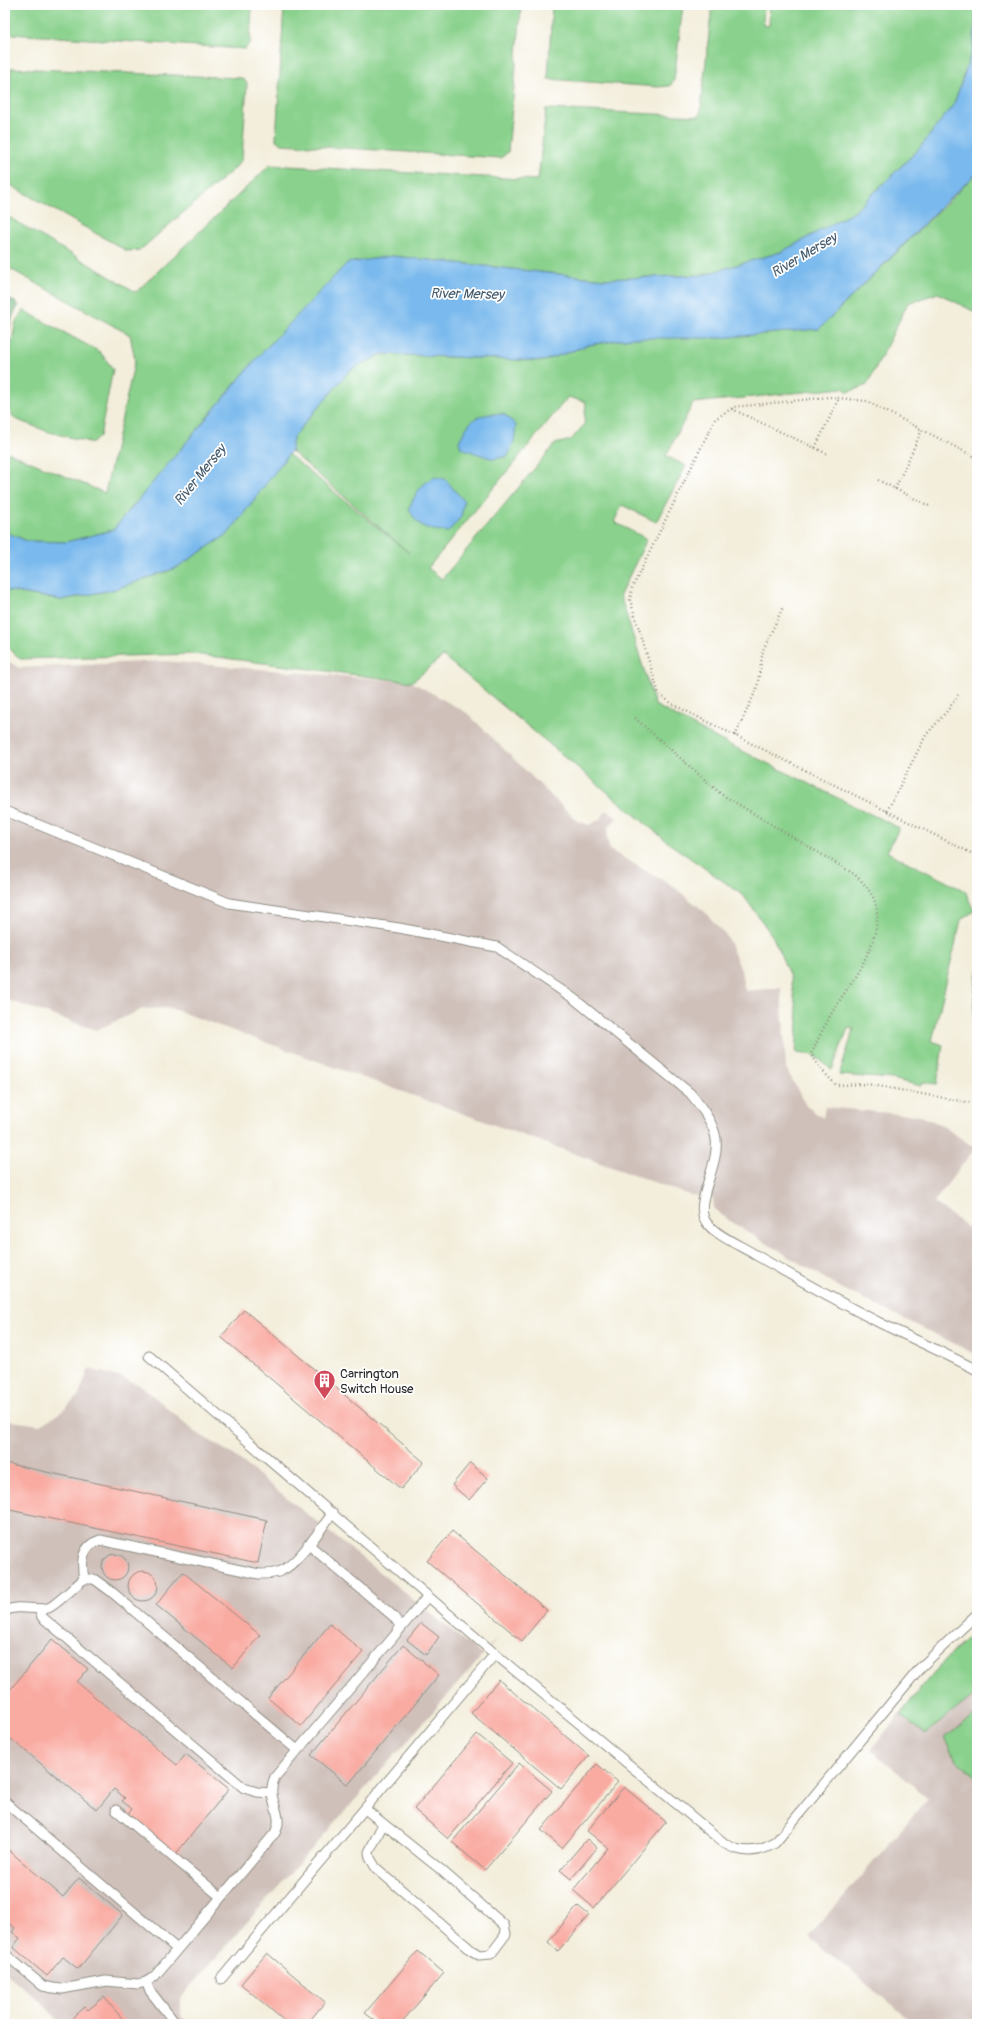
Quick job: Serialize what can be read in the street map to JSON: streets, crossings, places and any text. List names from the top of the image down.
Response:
{
  "water": ["River Mersey"],
  "places": {
    "building": ["Carrington Switch House"]
  }
}
